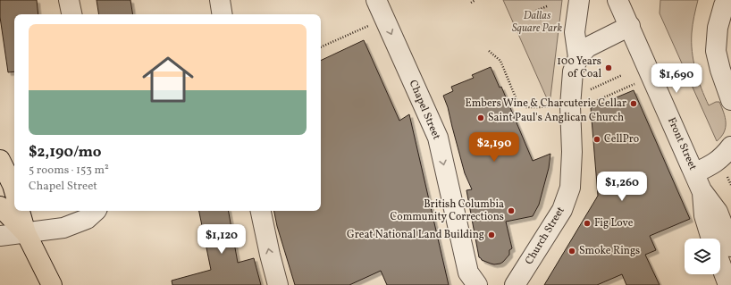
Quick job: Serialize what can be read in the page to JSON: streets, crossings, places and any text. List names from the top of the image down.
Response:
{
  "streets": {
    "street": ["Chapel Street", "Front Street", "Church Street"]
  },
  "crossings": [
    ["Front Street", "Church Street"]
  ],
  "one_way": ["Chapel Street"],
  "parks": ["Dallas Square Park"],
  "places": [
    "100 Years of Coal",
    "Embers Wine & Charcuterie Cellar",
    "Saint Paul's Anglican Church",
    "CellPro",
    "British Columbia Community Corrections",
    "Fig Love",
    "Great National Land Building",
    "Smoke Rings"
  ],
  "page": {
    "list": [
      {
        "name": "$2,190/mo",
        "note": "5 rooms · 153 m² · Chapel Street"
      }
    ],
    "price": [
      "$1,690",
      "$2,190",
      "$1,260",
      "$1,120"
    ]
  }
}
